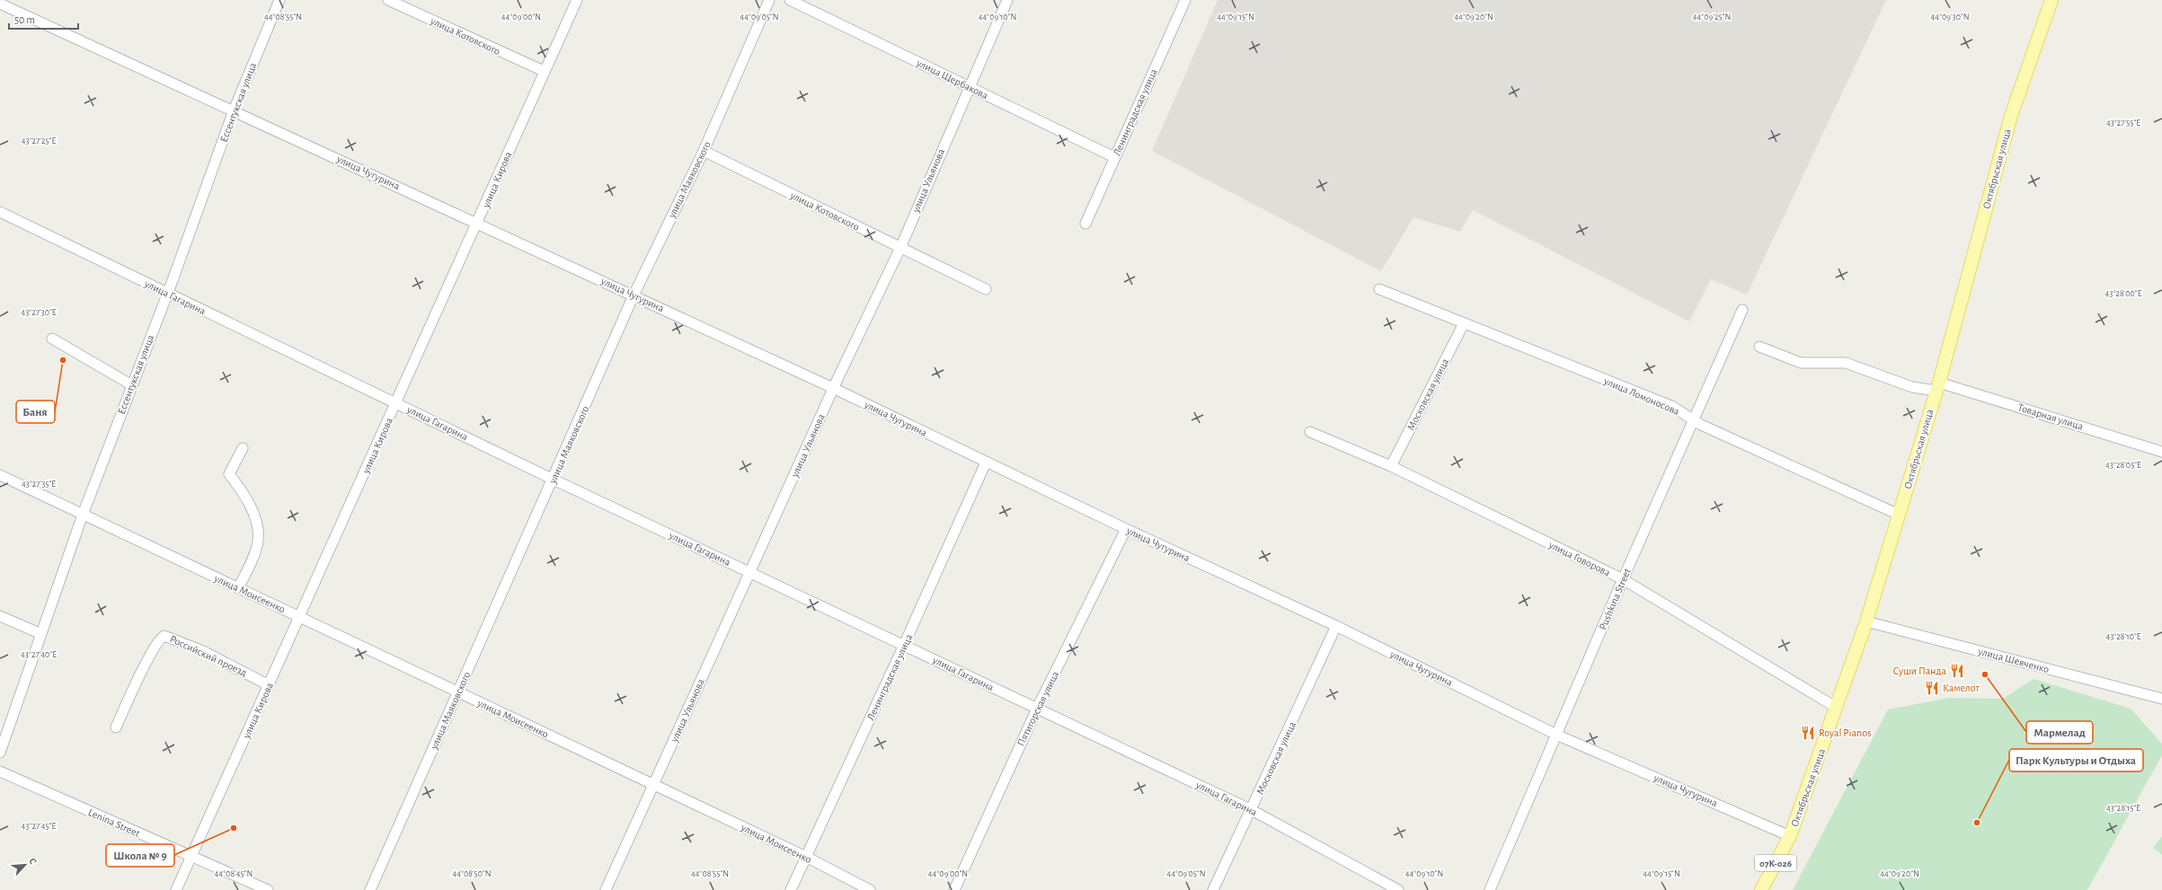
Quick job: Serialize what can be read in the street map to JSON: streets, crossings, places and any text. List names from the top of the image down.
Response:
{
  "streets": {
    "main road": ["Октябрьская улица", "07К-026"],
    "street": [
      "улица Котовского",
      "улица Щербакова",
      "Ессентукская улица",
      "Ленинградская улица",
      "улица Чугурина",
      "улица Кирова",
      "улица Маяковского",
      "улица Ульянова",
      "улица Гагарина",
      "Московская улица",
      "улица Ломоносова",
      "Товарная улица",
      "улица Говорова",
      "улица Моисеенко",
      "Pushkina Street",
      "Российский проезд",
      "улица Шевченко",
      "Пятигорская улица",
      "Lenina Street"
    ]
  },
  "crossings": [
    ["улица Котовского", "улица Кирова"],
    ["улица Котовского", "улица Маяковского"],
    ["улица Котовского", "улица Ульянова"],
    ["улица Щербакова", "Ленинградская улица"],
    ["улица Щербакова", "улица Ульянова"],
    ["Ессентукская улица", "улица Чугурина"],
    ["Ессентукская улица", "улица Гагарина"],
    ["Ессентукская улица", "улица Моисеенко"],
    ["Ленинградская улица", "улица Чугурина"],
    ["Ленинградская улица", "улица Гагарина"],
    ["Ленинградская улица", "улица Моисеенко"],
    ["Октябрьская улица", "улица Чугурина"],
    ["Октябрьская улица", "улица Ломоносова"],
    ["Октябрьская улица", "Товарная улица"],
    ["Октябрьская улица", "улица Говорова"],
    ["Октябрьская улица", "улица Шевченко"],
    ["улица Чугурина", "улица Кирова"],
    ["улица Чугурина", "улица Маяковского"],
    ["улица Чугурина", "улица Ульянова"],
    ["улица Чугурина", "Московская улица"],
    ["улица Чугурина", "Pushkina Street"],
    ["улица Чугурина", "Пятигорская улица"],
    ["улица Кирова", "улица Гагарина"],
    ["улица Кирова", "улица Моисеенко"],
    ["улица Кирова", "Российский проезд"],
    ["улица Кирова", "Lenina Street"],
    ["улица Маяковского", "улица Гагарина"],
    ["улица Маяковского", "улица Моисеенко"],
    ["улица Ульянова", "улица Гагарина"],
    ["улица Ульянова", "улица Моисеенко"],
    ["улица Гагарина", "Московская улица"],
    ["улица Гагарина", "Пятигорская улица"],
    ["Московская улица", "улица Ломоносова"],
    ["Московская улица", "улица Говорова"],
    ["улица Ломоносова", "Pushkina Street"],
    ["улица Говорова", "Pushkina Street"]
  ],
  "places": {
    "other": [
      "Баня",
      "Мармелад",
      "Парк Культуры и Отдыха",
      "Школа № 9"
    ],
    "restaurant": ["Суши Панда", "Камелот", "Royal Pianos"]
  },
  "scale_bar": "50 m",
  "north": "top right",
  "coordinates": [
    "44°08'55\"N",
    "44°09'00\"N",
    "44°09'05\"N",
    "44°09'10\"N",
    "44°09'15\"N",
    "44°09'20\"N",
    "44°09'25\"N",
    "44°09'30\"N",
    "43°27'55\"E",
    "43°27'25\"E",
    "43°28'00\"E",
    "43°27'30\"E",
    "43°28'05\"E",
    "43°27'35\"E",
    "43°28'10\"E",
    "43°27'40\"E",
    "43°28'15\"E",
    "43°27'45\"E",
    "44°08'45\"N",
    "44°08'50\"N"
  ]
}
